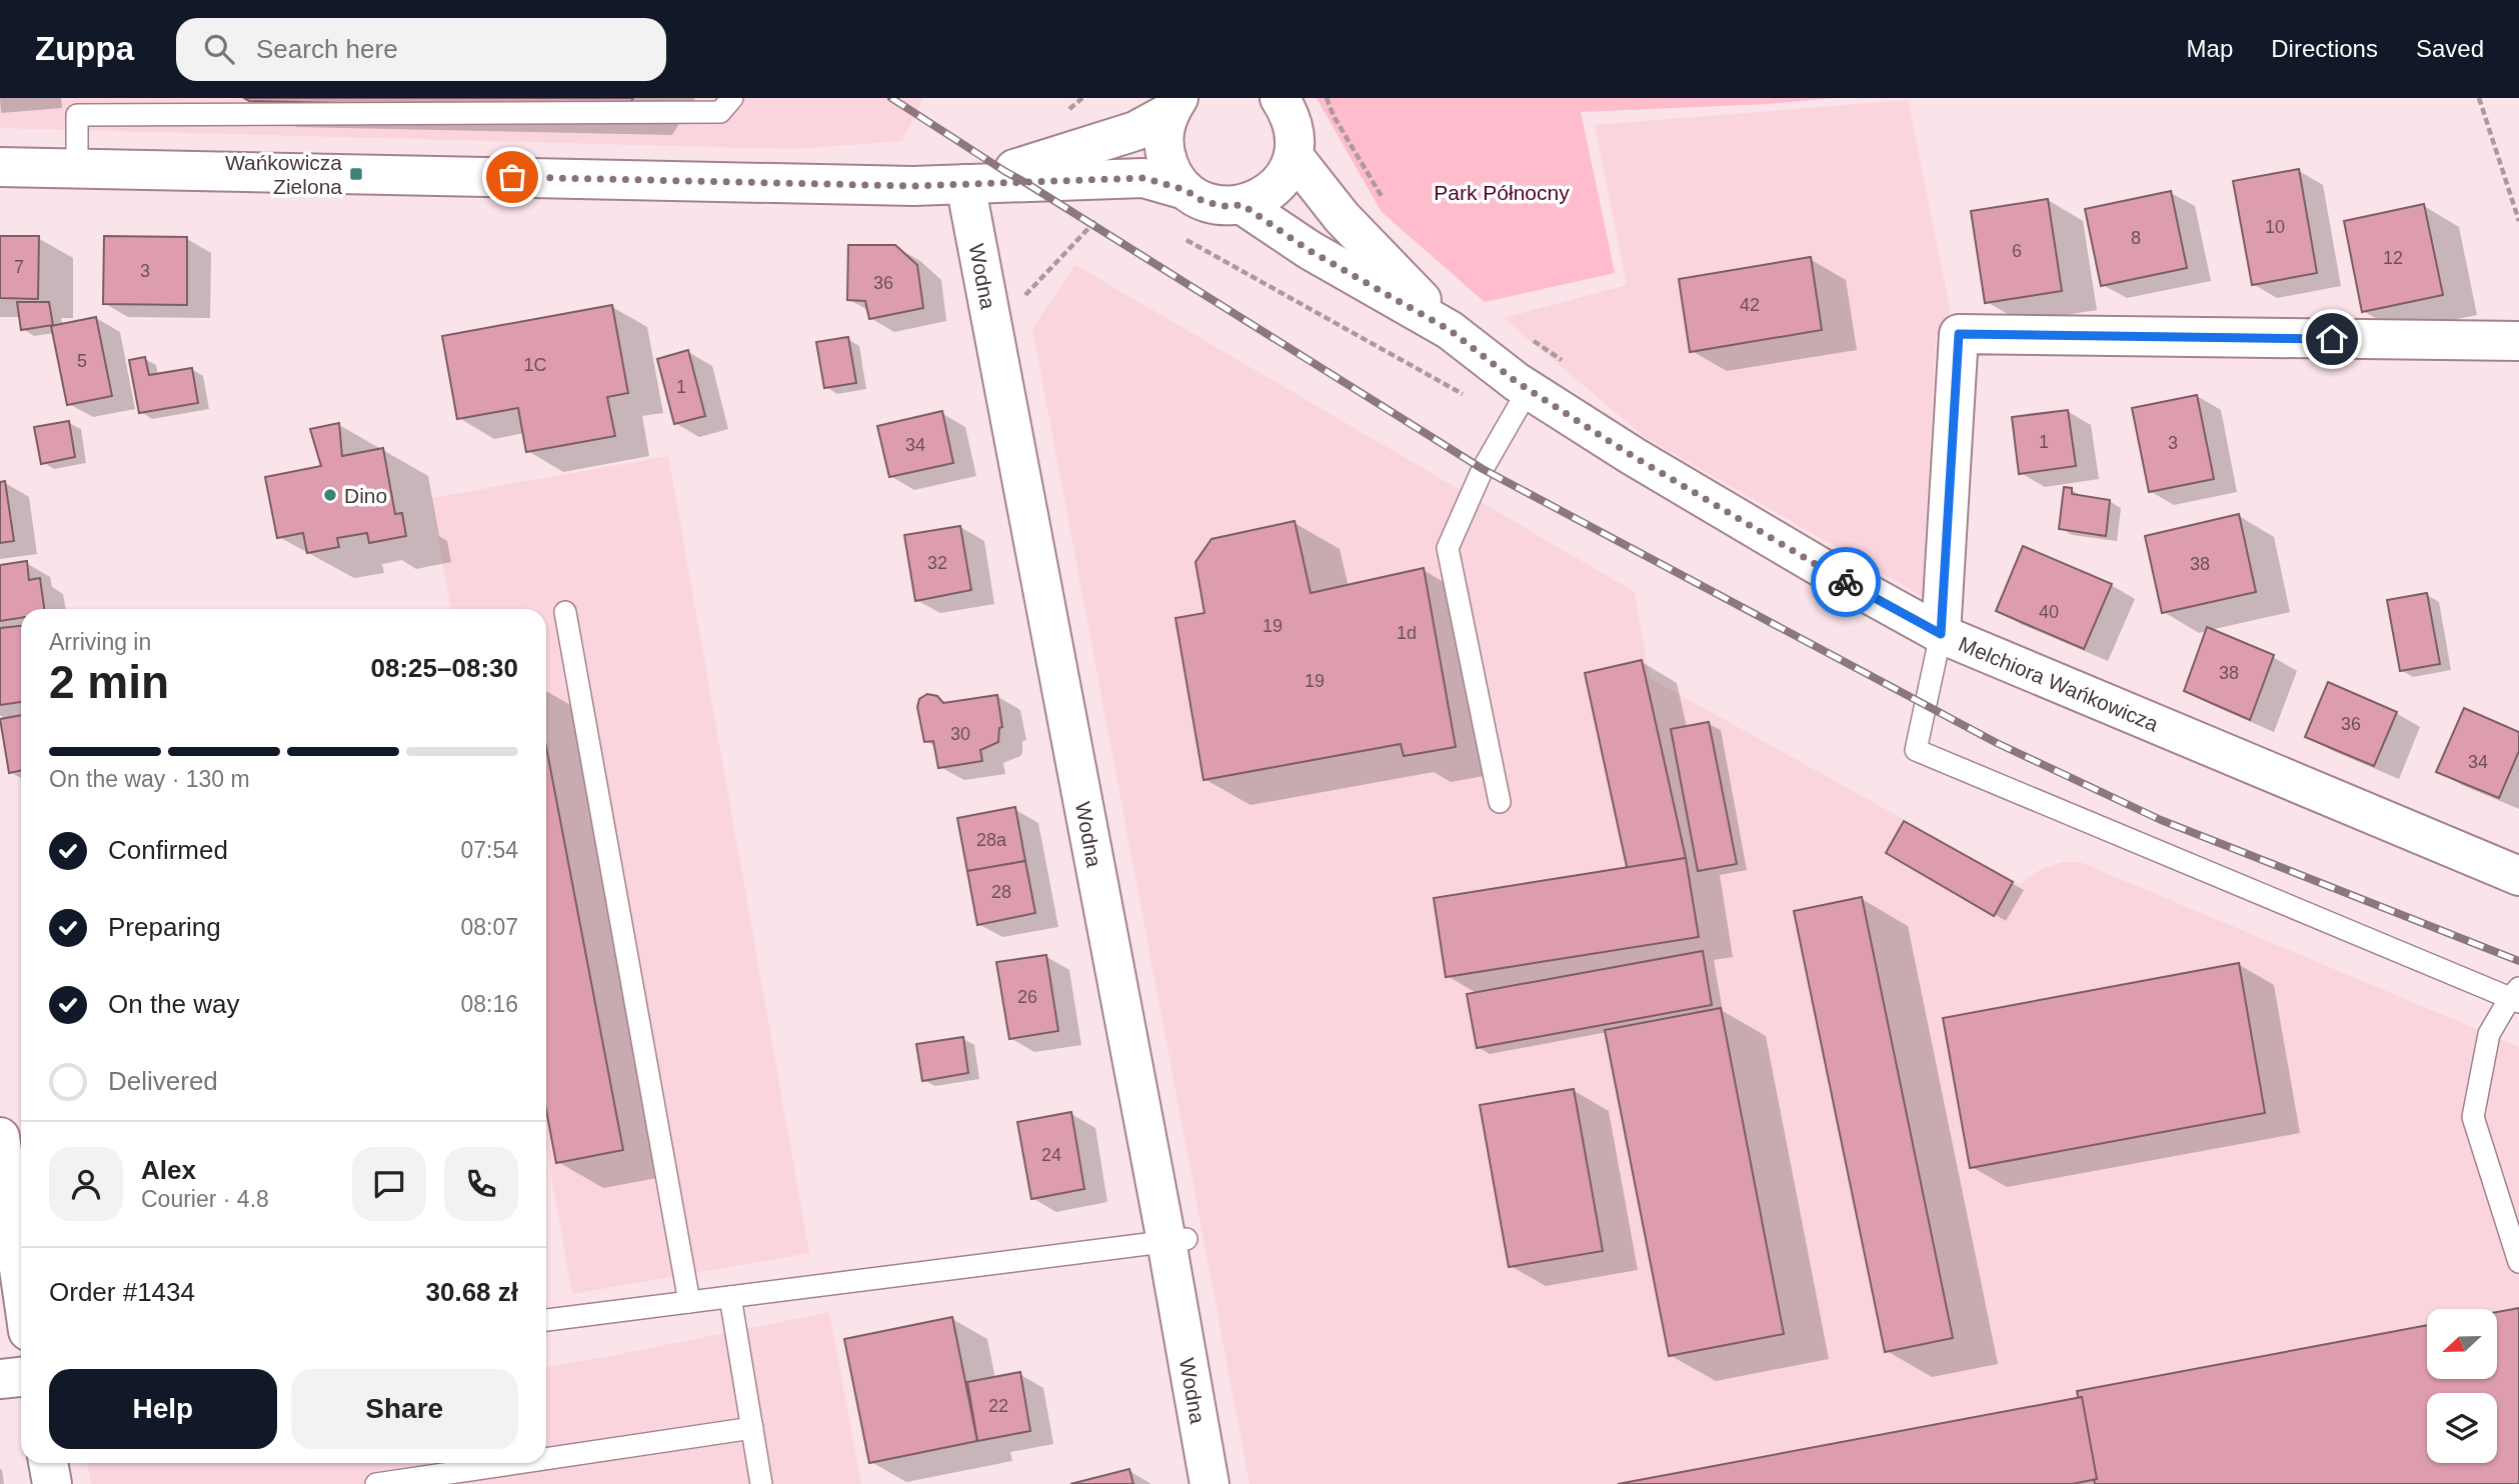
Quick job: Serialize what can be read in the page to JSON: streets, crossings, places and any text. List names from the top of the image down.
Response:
{
  "streets": {
    "street": ["Wodna", "Melchiora Wańkowicza"]
  },
  "parks": ["Park Północny"],
  "places": {
    "transit": ["Wańkowicza Zielona"],
    "other": ["Dino"]
  },
  "house_numbers": [
    "10",
    "8",
    "6",
    "12",
    "7",
    "3",
    "36",
    "42",
    "5",
    "1C",
    "1",
    "1",
    "3",
    "34",
    "32",
    "38",
    "40",
    "19",
    "1d",
    "38",
    "19",
    "36",
    "30",
    "34",
    "28a",
    "28",
    "26",
    "24",
    "22"
  ],
  "north": "left",
  "page": {
    "header": "Zuppa",
    "search": "Search here",
    "nav": ["Map", "Directions", "Saved"],
    "heading": ["2 min", "Arriving in", "08:25–08:30"],
    "panel": [
      "Alex",
      "Courier · 4.8",
      "Order #1434",
      "30.68 zł"
    ],
    "bar": "On the way · 130 m",
    "list": [
      ["Confirmed", "07:54"],
      ["Preparing", "08:07"],
      ["On the way", "08:16"],
      "Delivered"
    ],
    "buttons": ["Help", "Share"]
  }
}
